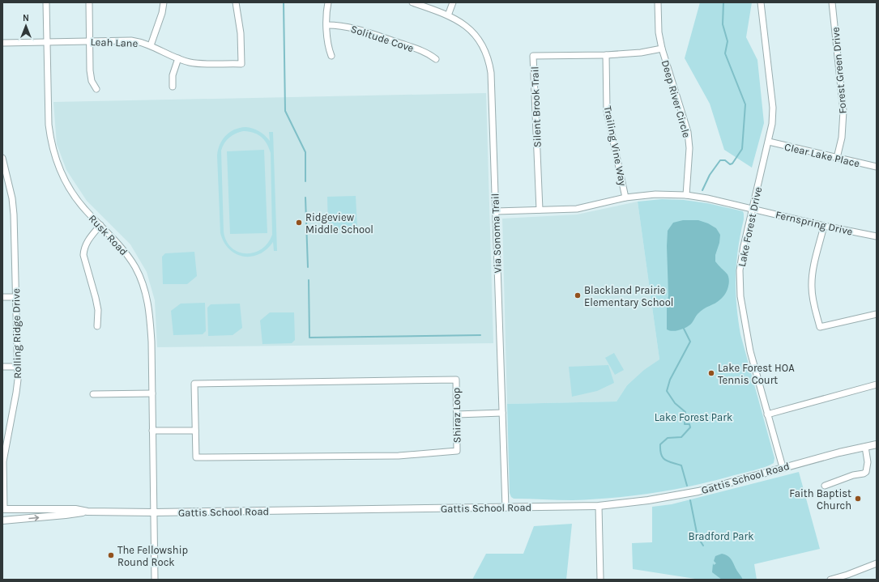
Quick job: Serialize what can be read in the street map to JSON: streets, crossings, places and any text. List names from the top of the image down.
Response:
{
  "streets": {
    "main road": ["Gattis School Road"],
    "street": [
      "Solitude Cove",
      "Leah Lane",
      "Forest Green Drive",
      "Deep River Circle",
      "Silent Brook Trail",
      "Trailing Vine Way",
      "Clear Lake Place",
      "Fernspring Drive",
      "Lake Forest Drive",
      "Via Sonoma Trail",
      "Rusk Road",
      "Rolling Ridge Drive",
      "Shiraz Loop"
    ]
  },
  "crossings": [
    ["Leah Lane", "Rusk Road"],
    ["Forest Green Drive", "Clear Lake Place"],
    ["Deep River Circle", "Silent Brook Trail"],
    ["Deep River Circle", "Fernspring Drive"],
    ["Silent Brook Trail", "Trailing Vine Way"],
    ["Silent Brook Trail", "Fernspring Drive"],
    ["Trailing Vine Way", "Fernspring Drive"],
    ["Clear Lake Place", "Lake Forest Drive"],
    ["Fernspring Drive", "Lake Forest Drive"],
    ["Fernspring Drive", "Via Sonoma Trail"],
    ["Lake Forest Drive", "Gattis School Road"],
    ["Via Sonoma Trail", "Gattis School Road"],
    ["Rusk Road", "Gattis School Road"],
    ["Rolling Ridge Drive", "Gattis School Road"]
  ],
  "parks": ["Lake Forest Park", "Bradford Park"],
  "places": [
    "Ridgeview Middle School",
    "Blackland Prairie Elementary School",
    "Lake Forest HOA Tennis Court",
    "Faith Baptist Church",
    "The Fellowship Round Rock"
  ],
  "north": "top"
}
